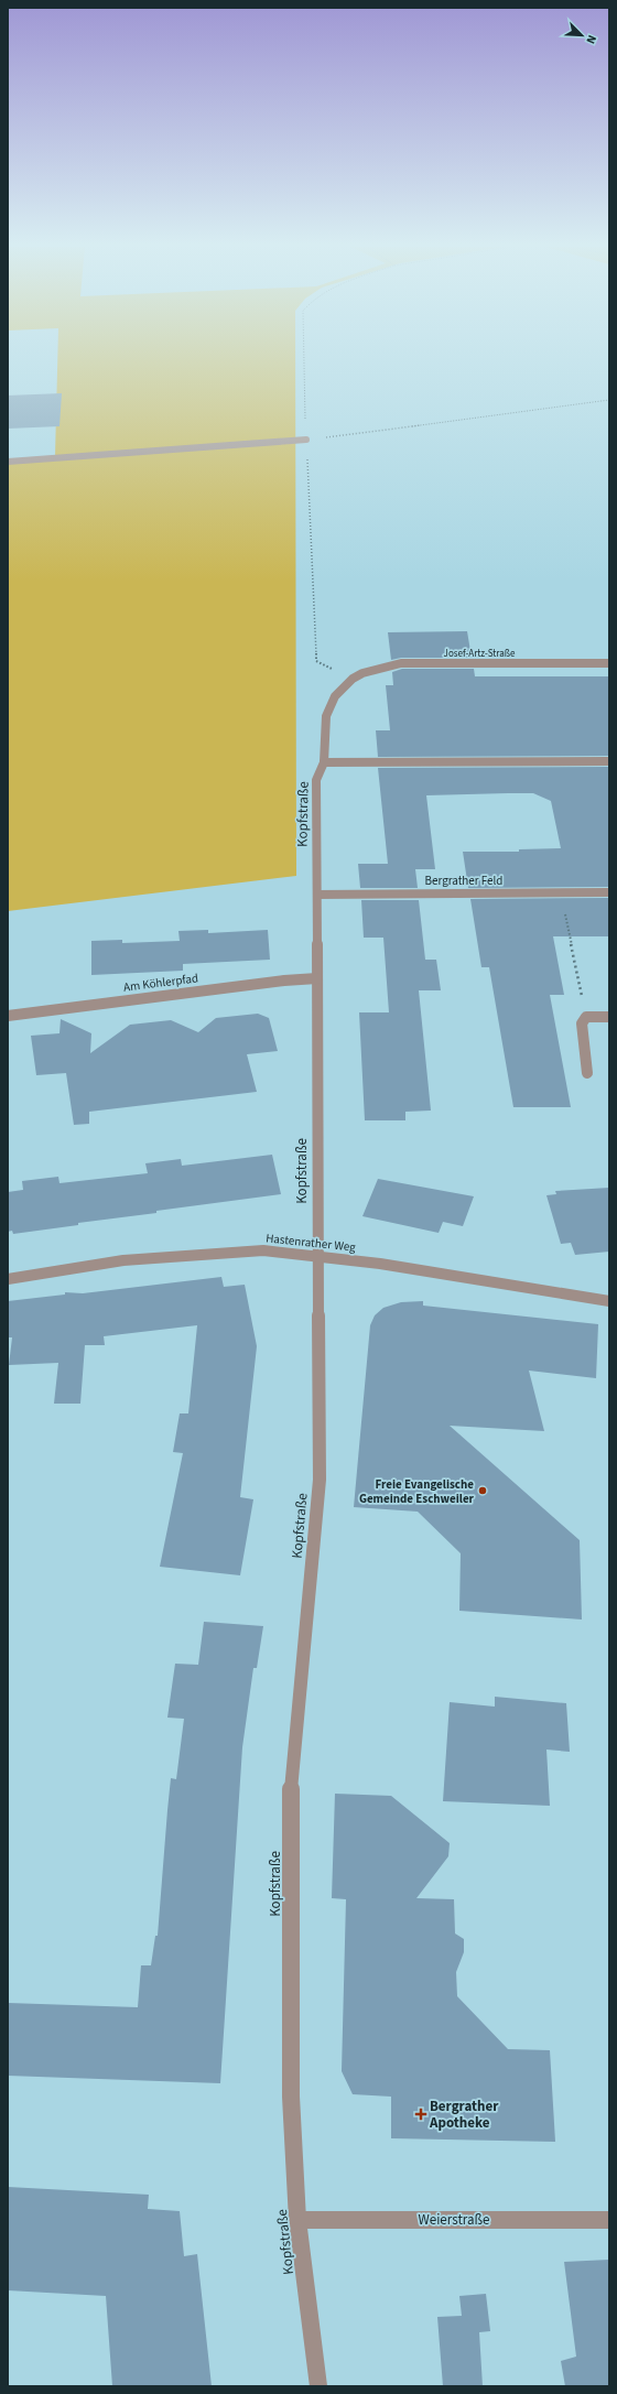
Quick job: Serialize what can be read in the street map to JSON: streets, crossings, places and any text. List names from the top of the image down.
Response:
{
  "streets": {
    "street": [
      "Josef-Artz-Straße",
      "Kopfstraße",
      "Bergrather Feld",
      "Am Köhlerpfad",
      "Hastenrather Weg",
      "Weierstraße"
    ]
  },
  "crossings": [
    ["Josef-Artz-Straße", "Kopfstraße"],
    ["Kopfstraße", "Bergrather Feld"],
    ["Kopfstraße", "Am Köhlerpfad"],
    ["Kopfstraße", "Hastenrather Weg"],
    ["Kopfstraße", "Weierstraße"]
  ],
  "places": {
    "other": ["Freie Evangelische Gemeinde Eschweiler"],
    "health": ["Bergrather Apotheke"]
  },
  "north": "bottom right"
}
